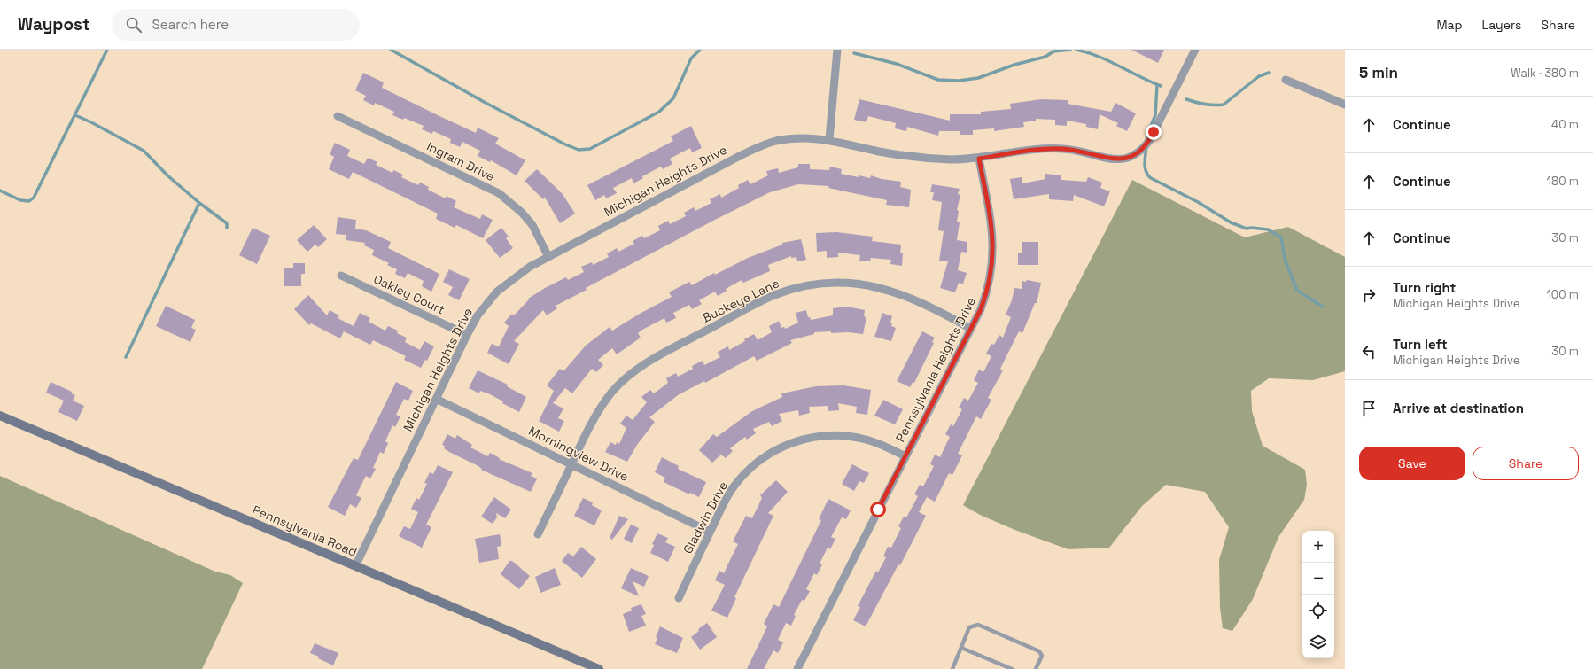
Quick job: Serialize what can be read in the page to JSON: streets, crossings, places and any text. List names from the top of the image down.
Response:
{
  "streets": {
    "street": [
      "Ingram Drive",
      "Michigan Heights Drive",
      "Oakley Court",
      "Buckeye Lane",
      "Pennsylvania Heights Drive",
      "Morningview Drive",
      "Gladwin Drive",
      "Pennsylvania Road"
    ]
  },
  "crossings": [
    ["Ingram Drive", "Michigan Heights Drive"],
    ["Michigan Heights Drive", "Oakley Court"],
    ["Michigan Heights Drive", "Pennsylvania Heights Drive"],
    ["Michigan Heights Drive", "Morningview Drive"],
    ["Michigan Heights Drive", "Pennsylvania Road"],
    ["Buckeye Lane", "Pennsylvania Heights Drive"],
    ["Buckeye Lane", "Morningview Drive"],
    ["Pennsylvania Heights Drive", "Gladwin Drive"],
    ["Morningview Drive", "Gladwin Drive"]
  ],
  "page": {
    "header": "Waypost",
    "search": "Search here",
    "nav": ["Map", "Layers", "Share"],
    "heading": ["5 min", "Walk · 380 m"],
    "list": [
      ["Continue", "40 m"],
      ["Continue", "180 m"],
      ["Continue", "30 m"],
      ["Turn right", "Michigan Heights Drive", "100 m"],
      ["Turn left", "Michigan Heights Drive", "30 m"],
      "Arrive at destination"
    ],
    "buttons": ["Save", "Share"],
    "map_buttons": ["+", "−"]
  }
}
